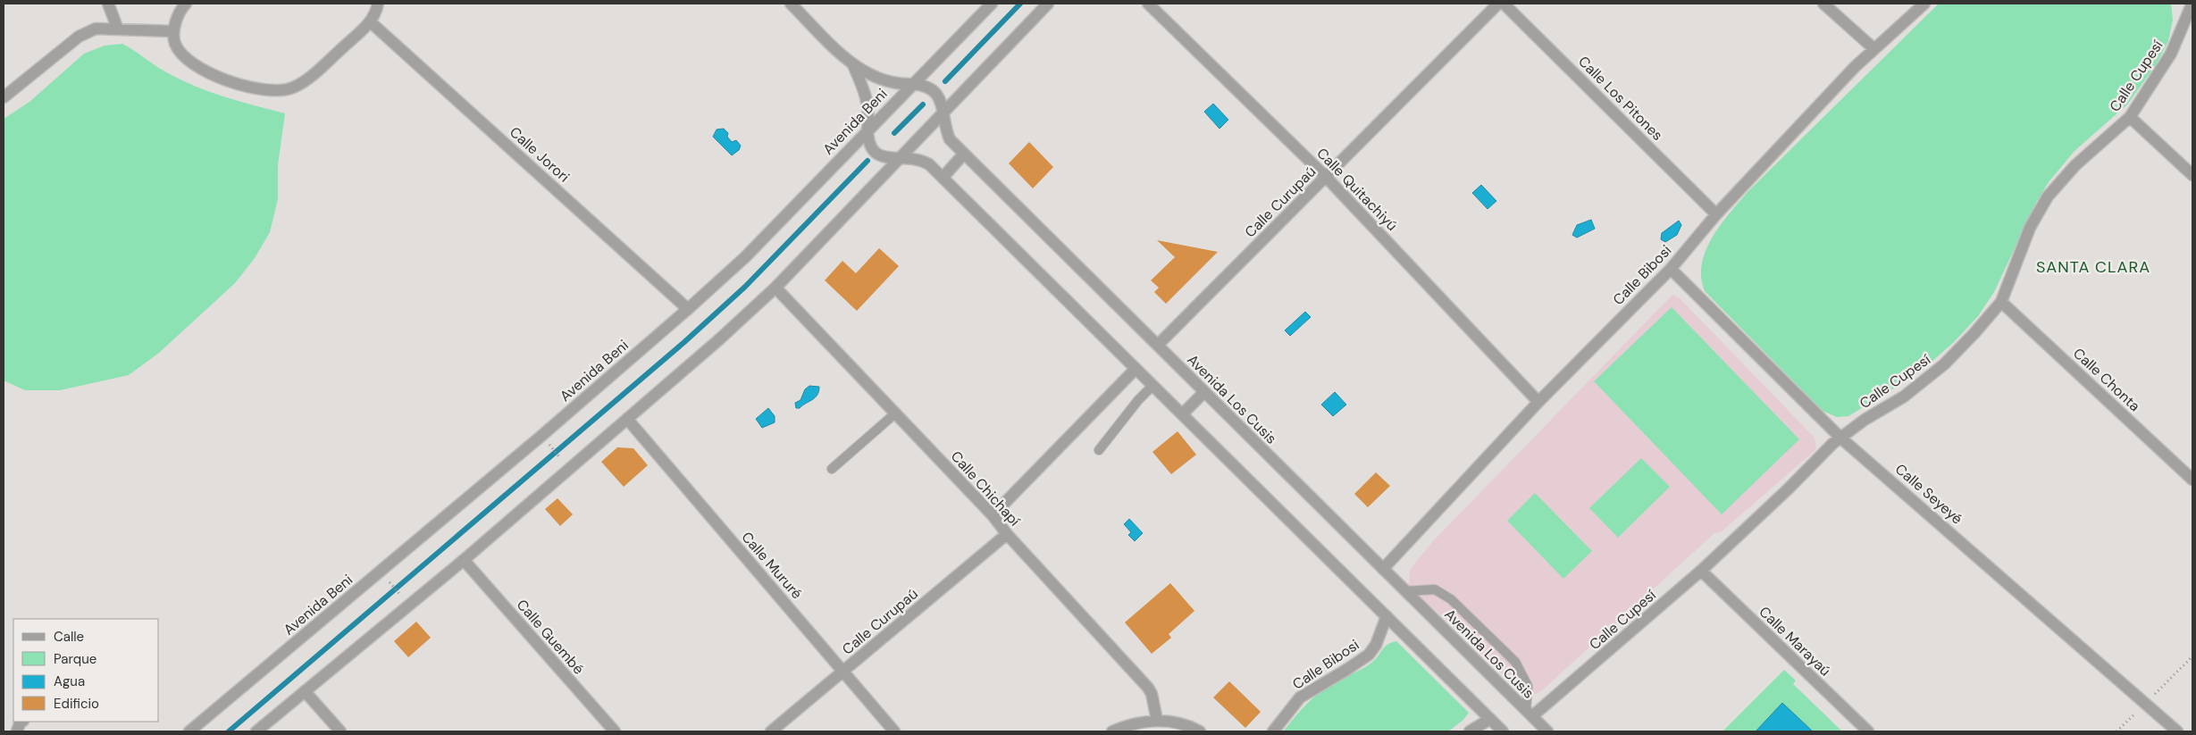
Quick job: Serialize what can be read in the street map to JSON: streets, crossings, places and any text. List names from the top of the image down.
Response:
{
  "streets": {
    "street": [
      "Calle Cupesí",
      "Calle Los Pitones",
      "Avenida Beni",
      "Calle Jorori",
      "Calle Quitachiyú",
      "Calle Curupaú",
      "Calle Bibosi",
      "Calle Chonta",
      "Avenida Los Cusis",
      "Calle Chichapí",
      "Calle Seyeyé",
      "Calle Mururé",
      "Calle Guembé",
      "Calle Marayaú"
    ]
  },
  "crossings": [
    ["Calle Cupesí", "Calle Chonta"],
    ["Calle Cupesí", "Avenida Los Cusis"],
    ["Calle Cupesí", "Calle Seyeyé"],
    ["Calle Cupesí", "Calle Marayaú"],
    ["Calle Los Pitones", "Calle Bibosi"],
    ["Avenida Beni", "Calle Jorori"],
    ["Avenida Beni", "Avenida Los Cusis"],
    ["Calle Quitachiyú", "Calle Curupaú"],
    ["Calle Quitachiyú", "Calle Bibosi"],
    ["Calle Curupaú", "Avenida Los Cusis"],
    ["Calle Curupaú", "Calle Chichapí"],
    ["Calle Curupaú", "Calle Mururé"],
    ["Calle Bibosi", "Avenida Los Cusis"],
    ["Calle Bibosi", "Calle Seyeyé"]
  ],
  "districts": ["SANTA CLARA"],
  "legend": [
    "Calle",
    "Parque",
    "Agua",
    "Edificio"
  ]
}
